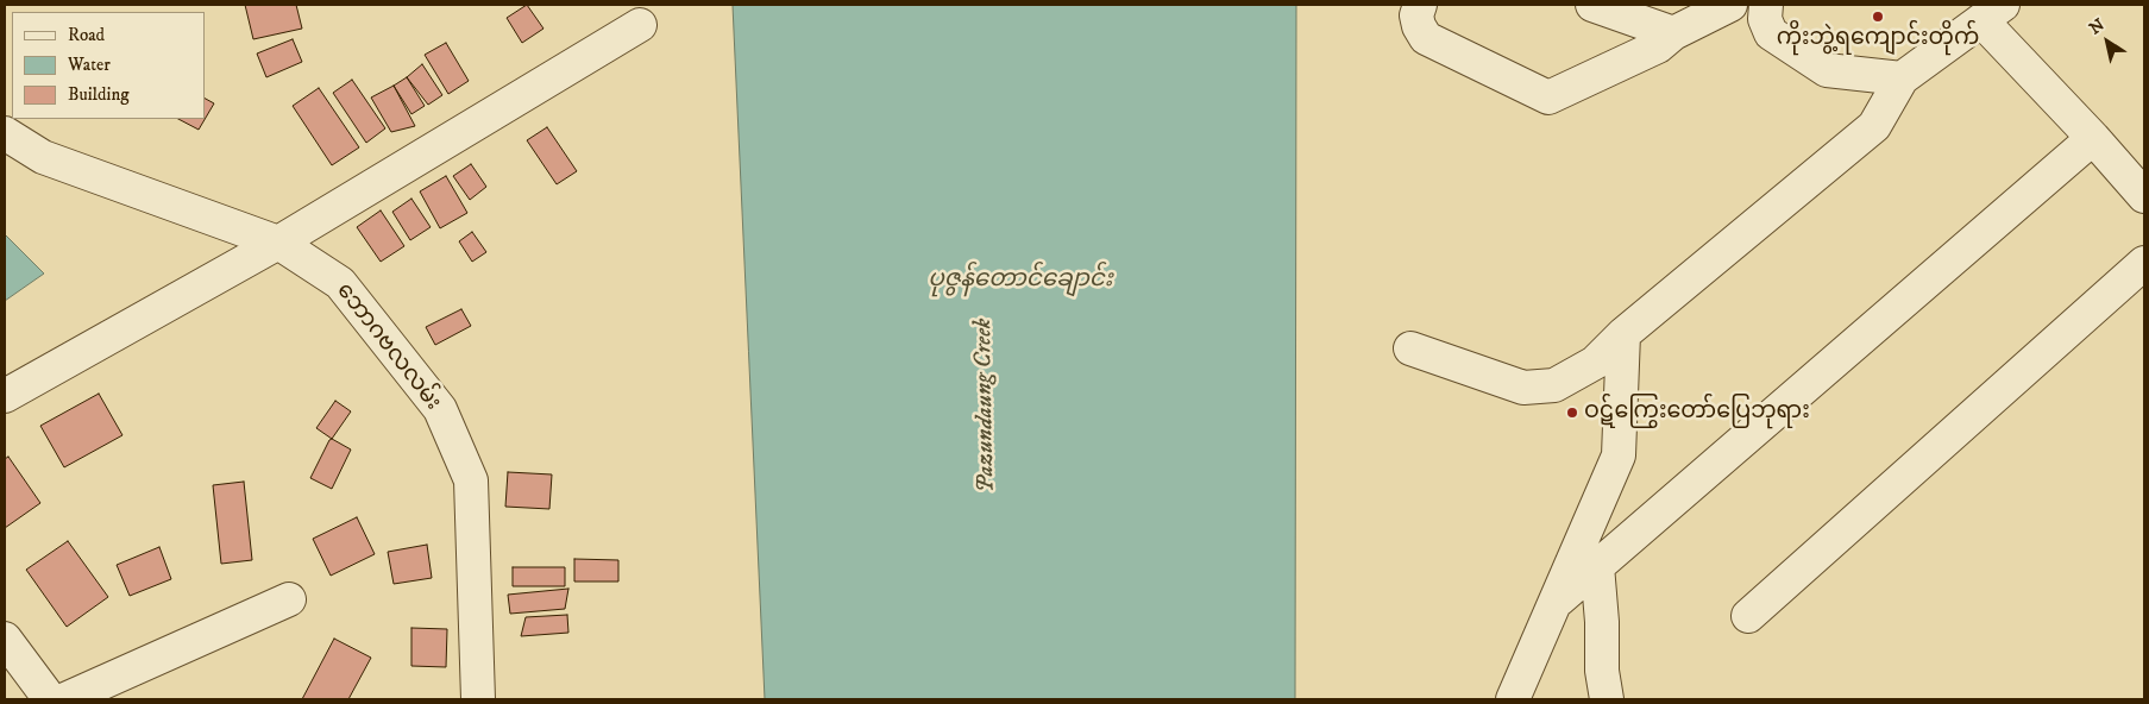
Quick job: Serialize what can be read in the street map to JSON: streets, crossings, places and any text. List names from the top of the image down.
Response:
{
  "streets": {
    "street": ["ဘောဂဗလလမ်း"]
  },
  "water": ["ပုဇွန်တောင်ချောင်း", "Pazundaung Creek"],
  "places": ["ကိုးဘွဲ့ရကျောင်းတိုက်", "ဝဋ်ကြွေးတော်ပြေဘုရား"],
  "legend": ["Road", "Water", "Building"],
  "north": "top left"
}
